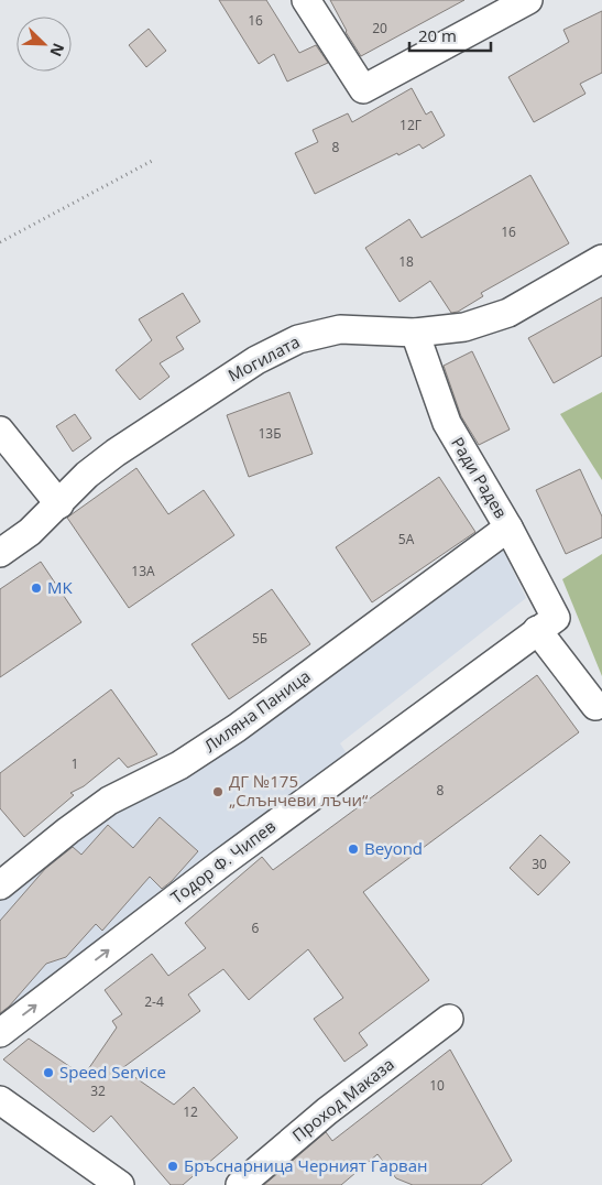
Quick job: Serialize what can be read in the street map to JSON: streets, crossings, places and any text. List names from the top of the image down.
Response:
{
  "streets": {
    "street": [
      "Могилата",
      "Ради Радев",
      "Лиляна Паница",
      "Тодор Ф. Чипев",
      "Проход Маказа"
    ]
  },
  "crossings": [
    ["Могилата", "Ради Радев"],
    ["Ради Радев", "Лиляна Паница"],
    ["Ради Радев", "Тодор Ф. Чипев"]
  ],
  "one_way": ["Тодор Ф. Чипев"],
  "places": [
    "MK",
    "ДГ №175 „Слънчеви лъчи“",
    "Beyond",
    "Speed Service",
    "Бръснарница Черният Гарван"
  ],
  "house_numbers": [
    "16",
    "20",
    "12Г",
    "8",
    "16",
    "18",
    "13Б",
    "5А",
    "13А",
    "5Б",
    "1",
    "8",
    "30",
    "6",
    "2-4",
    "10",
    "32",
    "12"
  ],
  "scale_bar": "20 m",
  "north": "bottom right"
}
